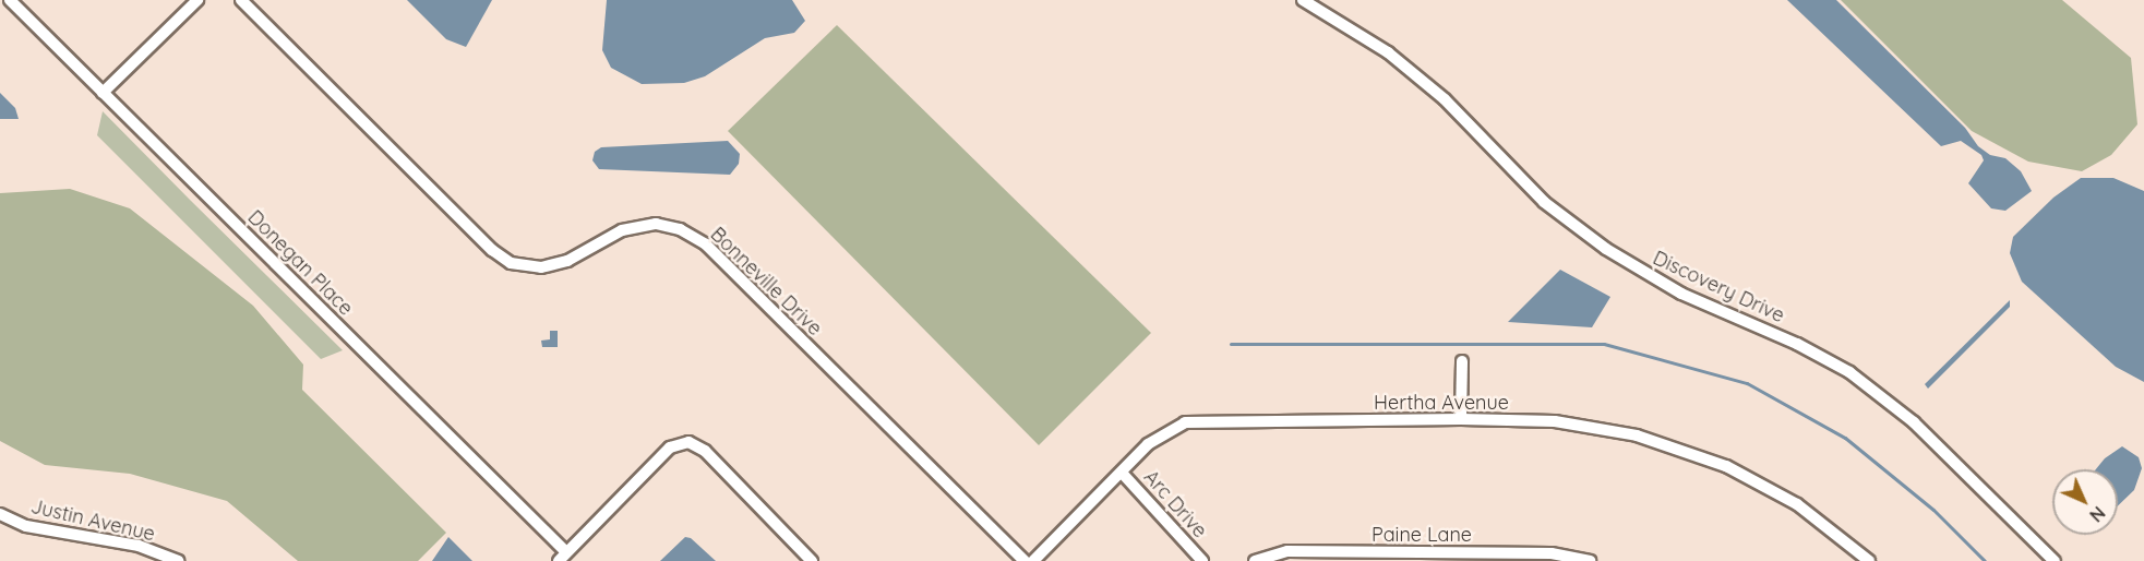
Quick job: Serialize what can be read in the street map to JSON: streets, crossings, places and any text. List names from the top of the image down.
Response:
{
  "streets": {
    "street": [
      "Donegan Place",
      "Bonneville Drive",
      "Discovery Drive",
      "Hertha Avenue",
      "Arc Drive",
      "Justin Avenue",
      "Paine Lane"
    ]
  },
  "crossings": [
    ["Hertha Avenue", "Arc Drive"]
  ],
  "north": "bottom right"
}
